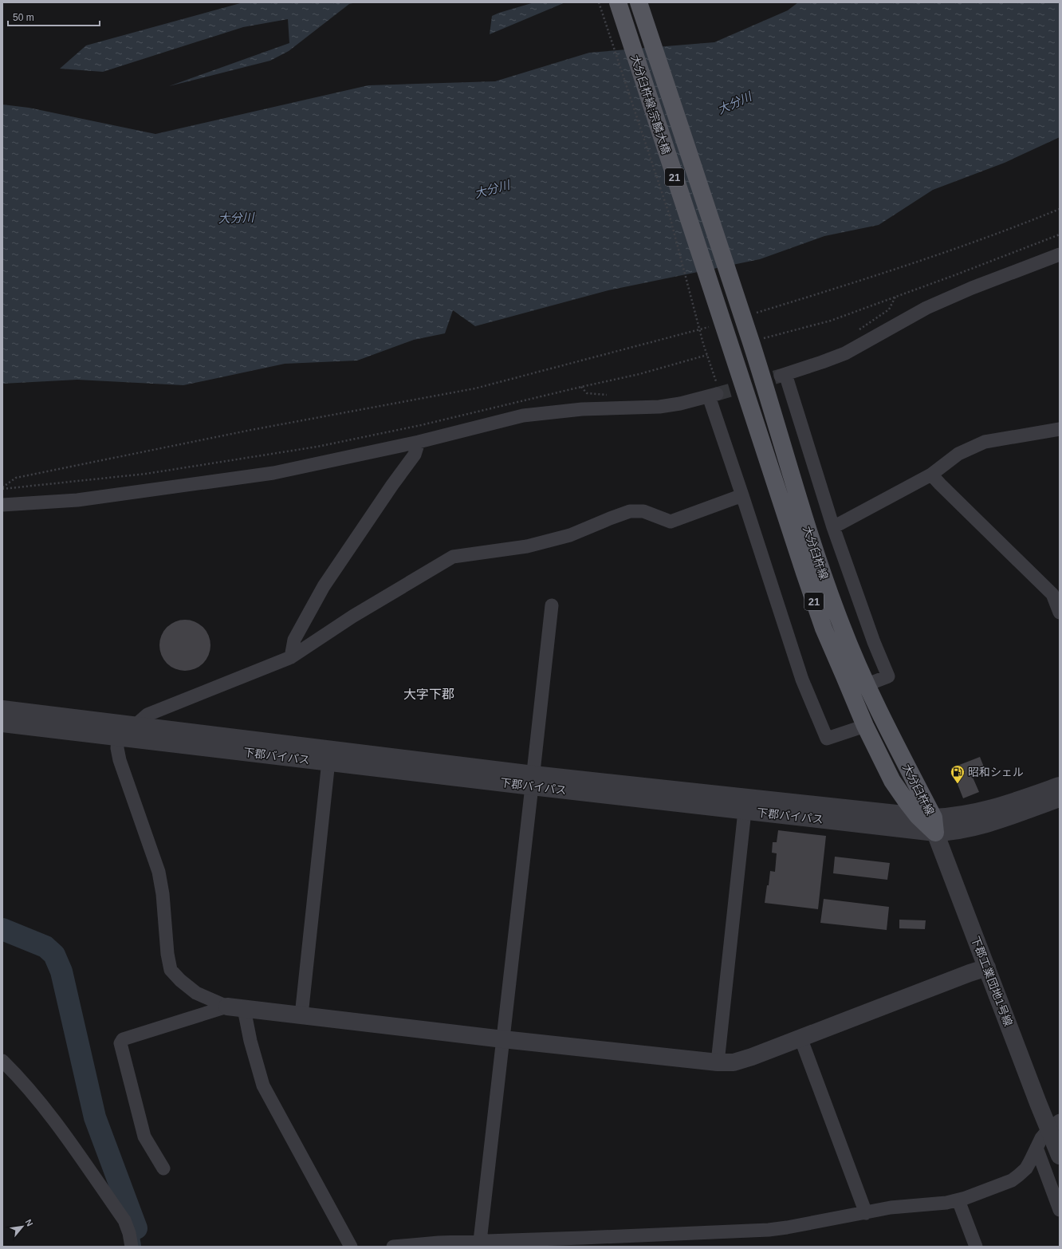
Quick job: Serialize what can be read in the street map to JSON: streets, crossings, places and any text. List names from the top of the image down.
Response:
{
  "streets": {
    "main road": ["大分臼杵線;宗麟大橋", "21", "大分臼杵線"],
    "street": ["下郡バイパス", "下郡工業団地1号線"]
  },
  "crossings": [
    ["大分臼杵線;宗麟大橋", "大分臼杵線"],
    ["大分臼杵線", "下郡バイパス"],
    ["大分臼杵線", "下郡工業団地1号線"],
    ["下郡バイパス", "下郡工業団地1号線"]
  ],
  "districts": ["大字下郡"],
  "water": ["大分川"],
  "places": {
    "fuel station": ["昭和シェル"]
  },
  "scale_bar": "50 m",
  "north": "top right"
}
